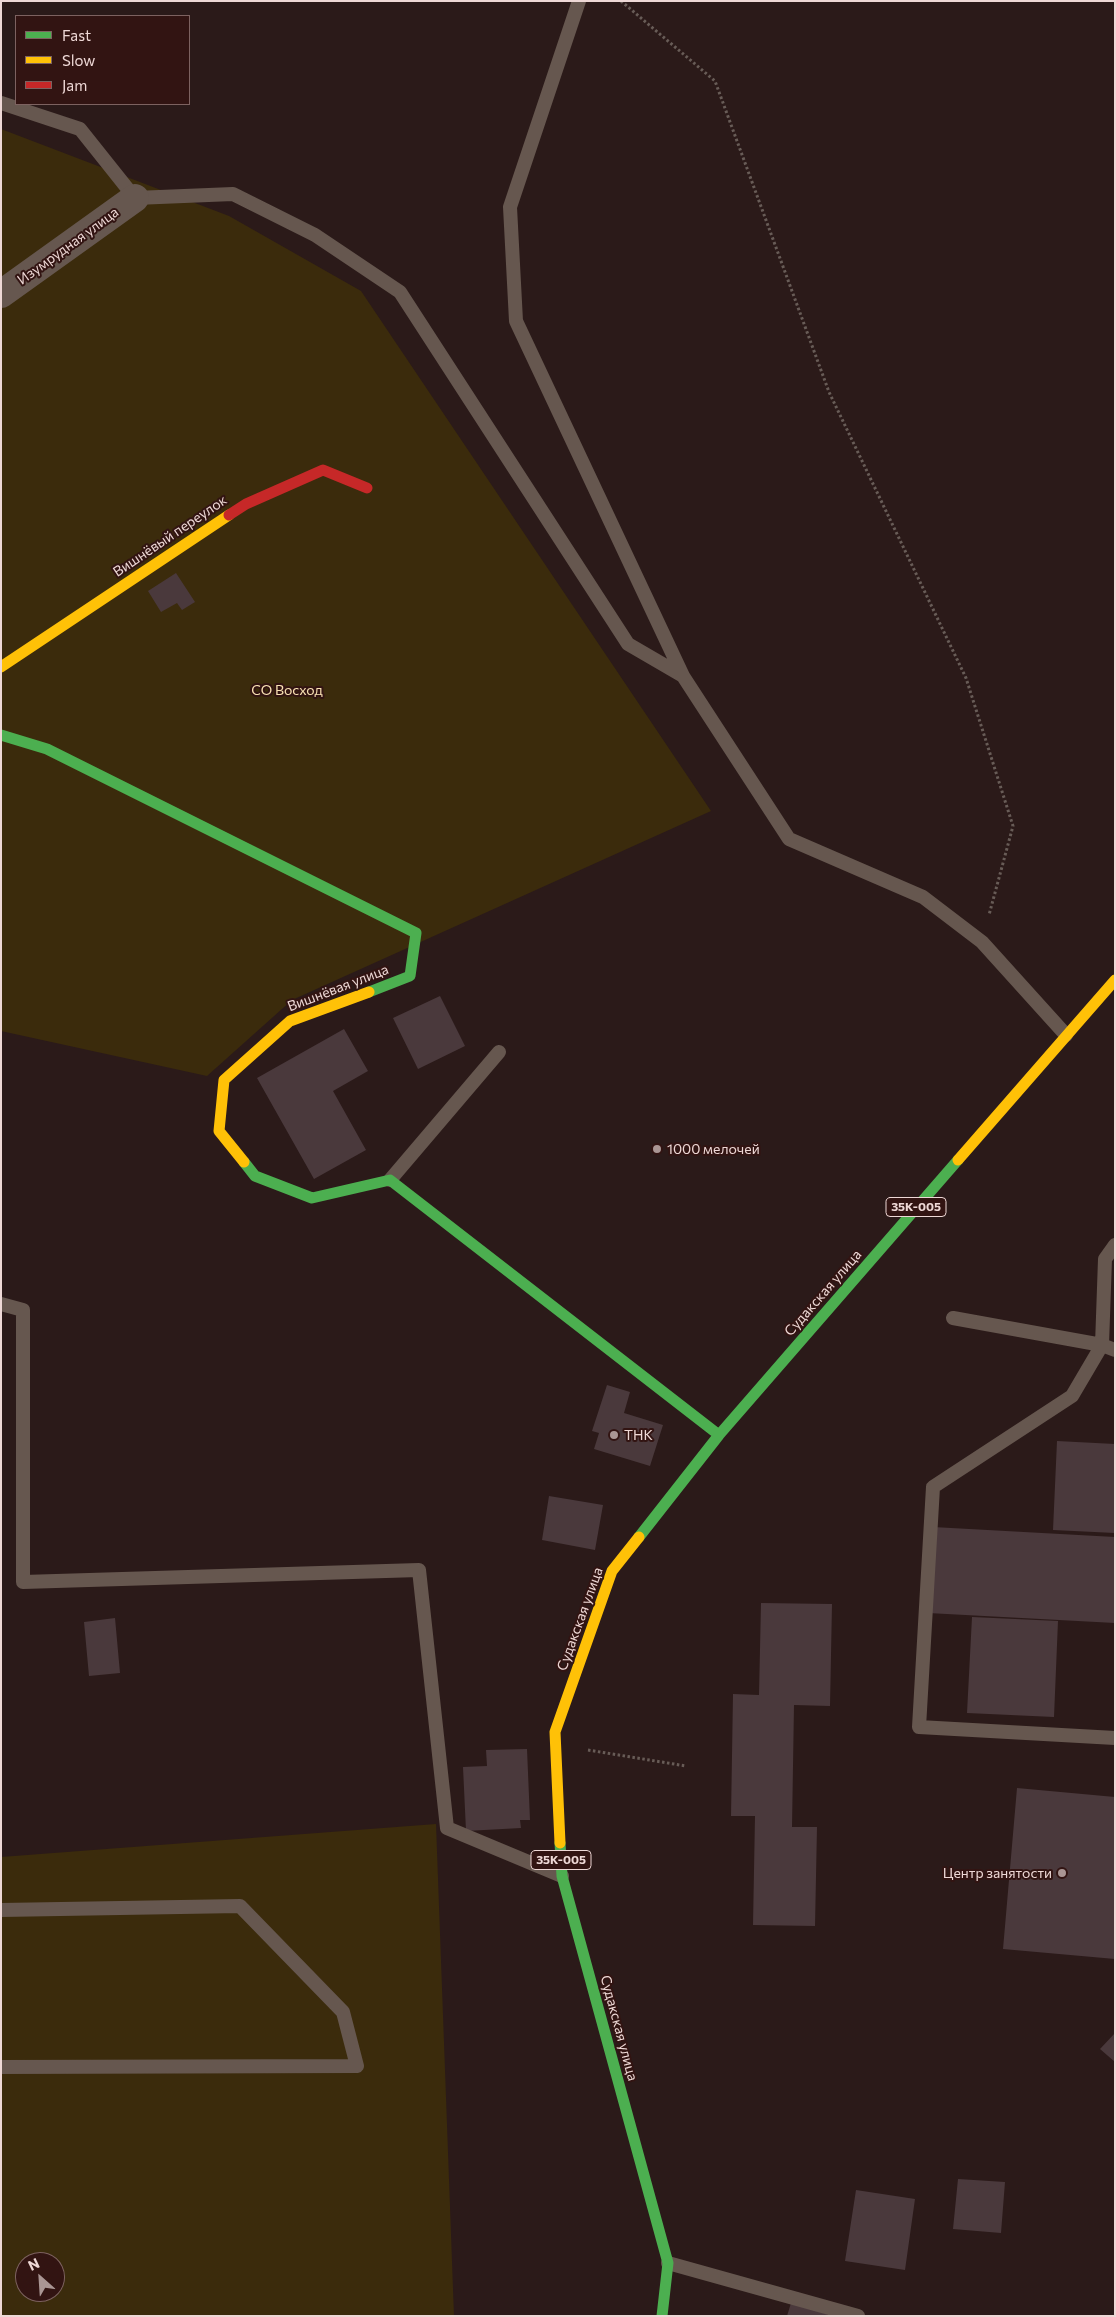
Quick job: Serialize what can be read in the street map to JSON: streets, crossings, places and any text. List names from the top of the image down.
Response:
{
  "streets": {
    "street": [
      "Изумрудная улица",
      "Вишнёвый переулок",
      "Вишнёвая улица",
      "35К-005",
      "Судакская улица"
    ]
  },
  "parks": ["СО Восход"],
  "places": ["1000 мелочей", "ТНК", "Центр занятости"],
  "legend": ["Fast", "Slow", "Jam"],
  "north": "top left"
}
